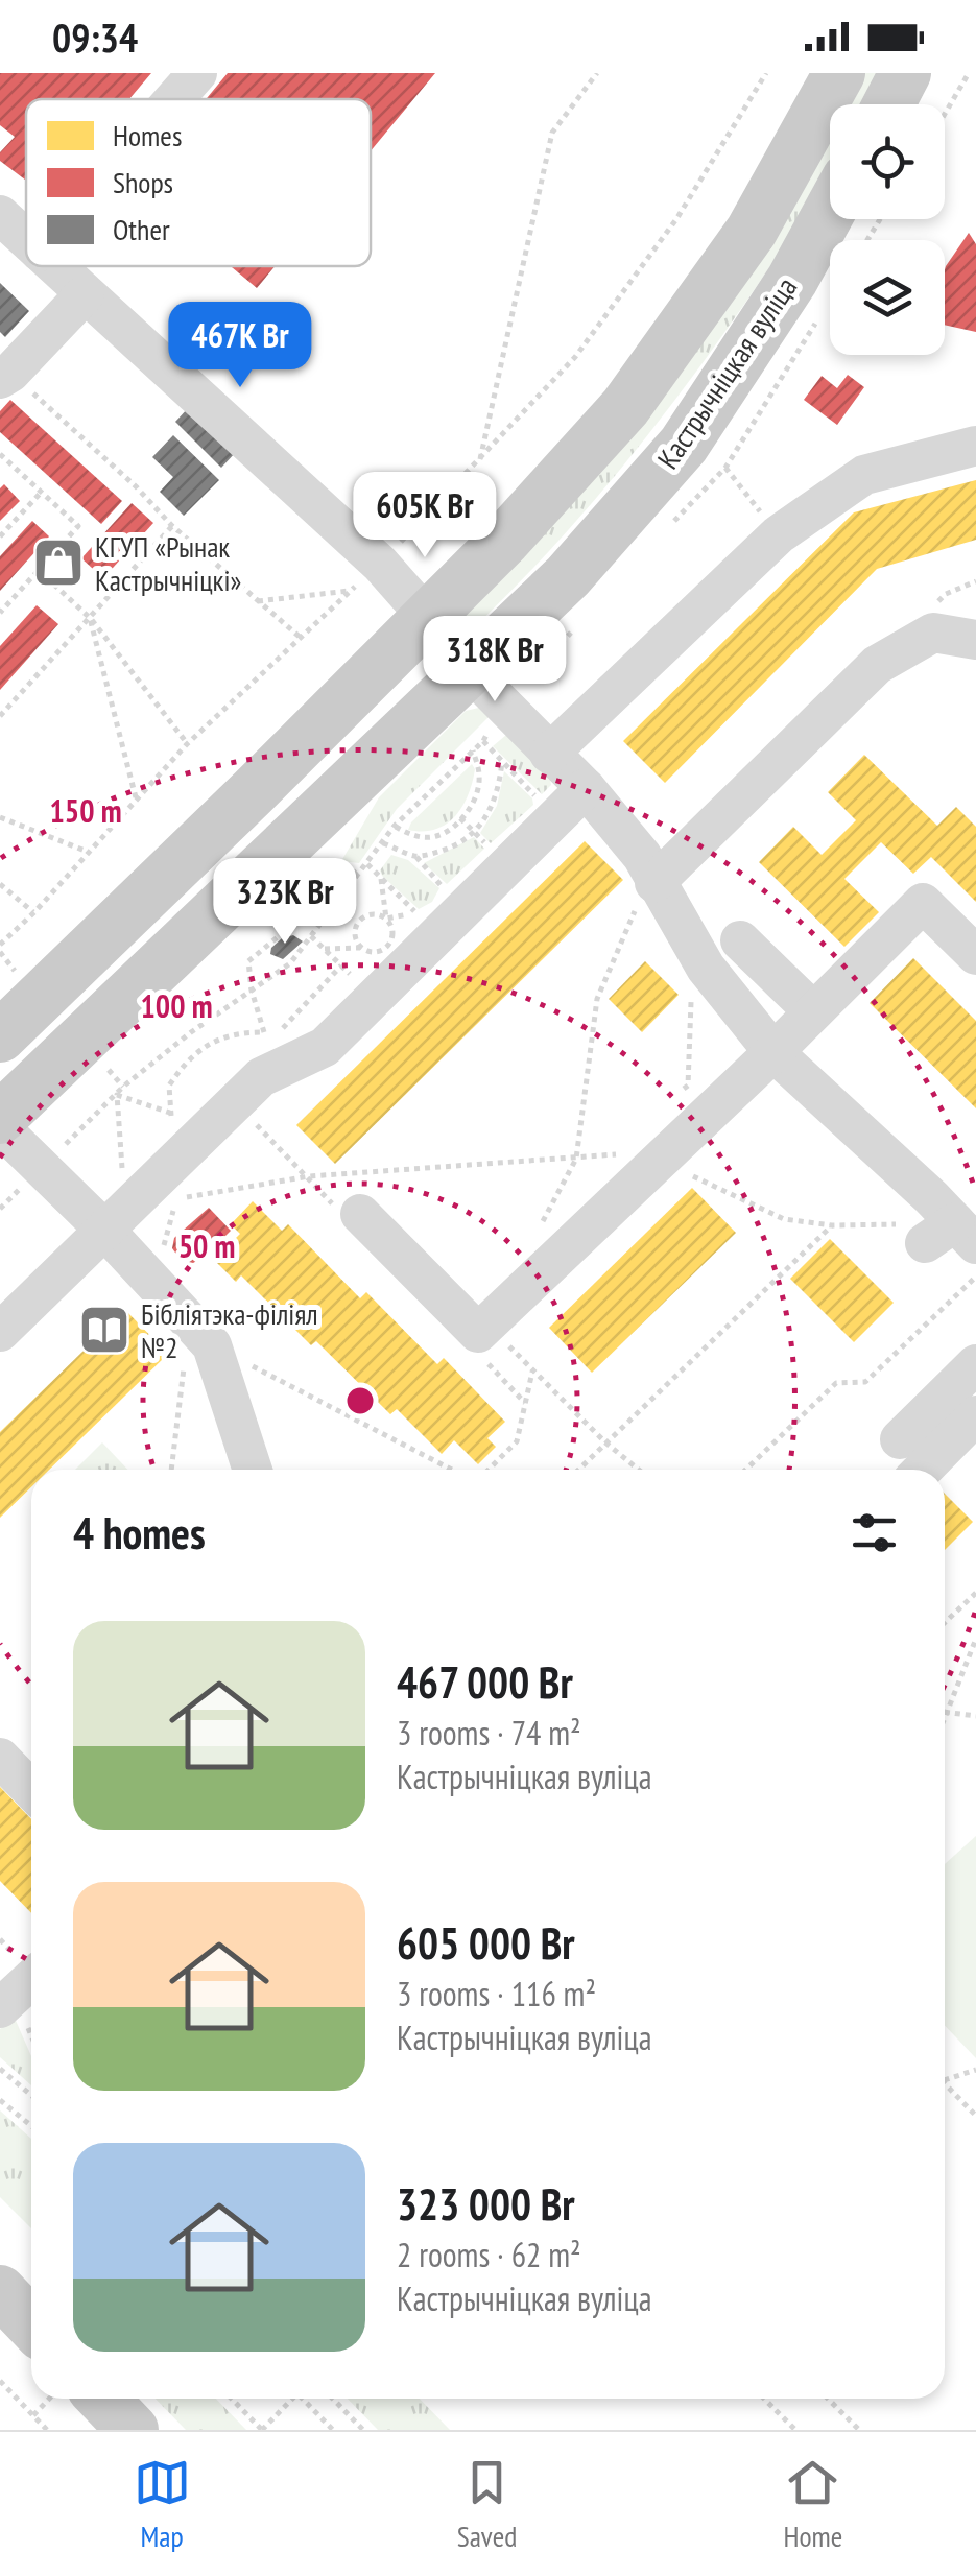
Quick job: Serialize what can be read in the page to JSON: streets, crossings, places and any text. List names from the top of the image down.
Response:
{
  "streets": {
    "main road": ["Кастрычніцкая вуліца"]
  },
  "places": {
    "shop": ["КГУП «Рынак Кастрычніцкі»"],
    "library": ["Бібліятэка-філіял №2"]
  },
  "legend": ["Homes", "Shops", "Other"],
  "page": {
    "status": "09:34",
    "price": [
      "467K Br",
      "605K Br",
      "318K Br",
      "323K Br"
    ],
    "heading": "4 homes",
    "list": [
      {
        "name": "467 000 Br",
        "note": "3 rooms · 74 m² · Кастрычніцкая вуліца"
      },
      {
        "name": "605 000 Br",
        "note": "3 rooms · 116 m² · Кастрычніцкая вуліца"
      },
      {
        "name": "323 000 Br",
        "note": "2 rooms · 62 m² · Кастрычніцкая вуліца"
      }
    ],
    "tabs": ["Map", "Saved", "Home"]
  },
  "rings": ["150 m", "100 m", "50 m"]
}
